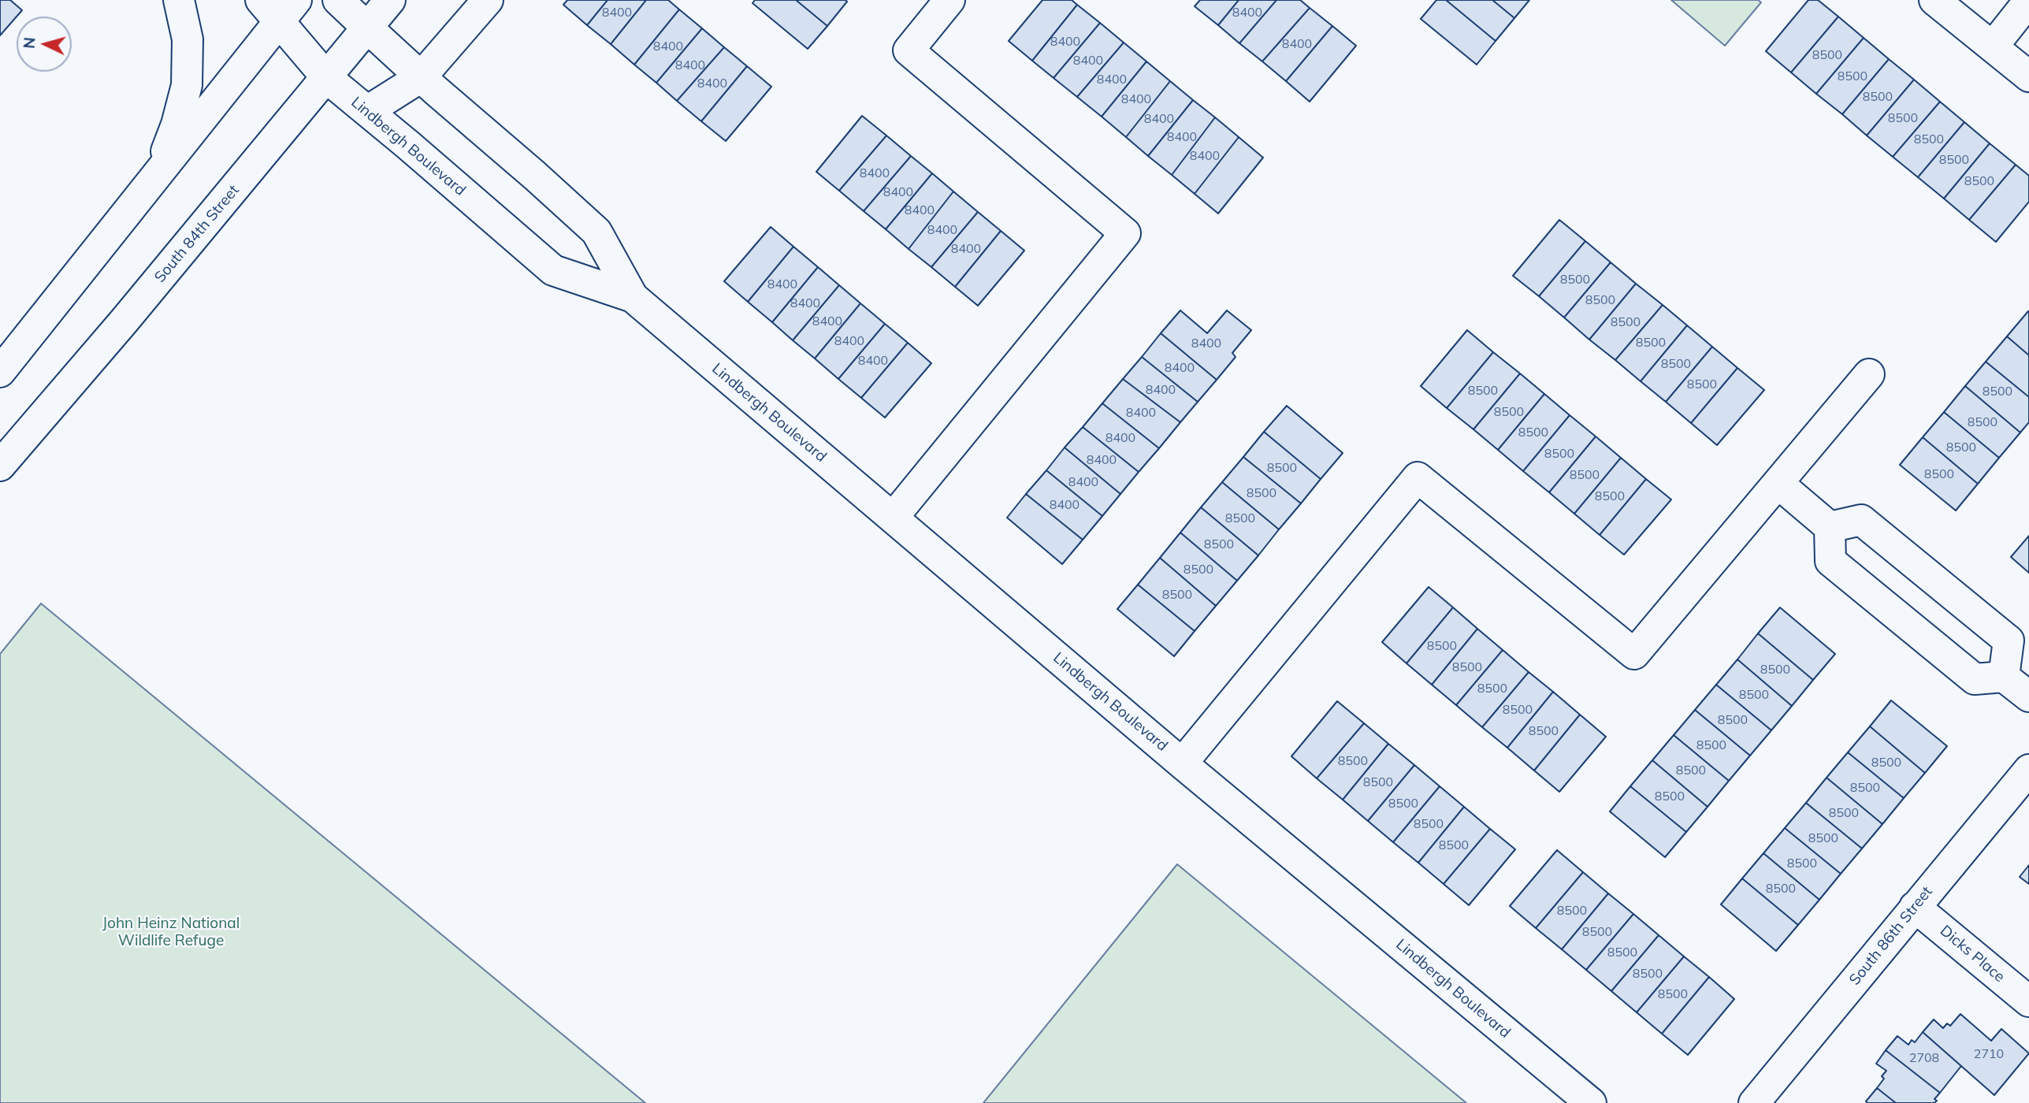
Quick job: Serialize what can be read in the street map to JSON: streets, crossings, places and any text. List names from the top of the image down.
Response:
{
  "streets": {
    "street": [
      "Lindbergh Boulevard",
      "South 84th Street",
      "South 86th Street",
      "Dicks Place"
    ]
  },
  "crossings": [
    ["Lindbergh Boulevard", "South 84th Street"],
    ["South 86th Street", "Dicks Place"]
  ],
  "parks": ["John Heinz National Wildlife Refuge"],
  "house_numbers": [
    "8400",
    "8400",
    "8400",
    "8400",
    "8400",
    "8500",
    "8400",
    "8400",
    "8500",
    "8400",
    "8400",
    "8500",
    "8400",
    "8500",
    "8400",
    "8400",
    "8500",
    "8400",
    "8500",
    "8400",
    "8500",
    "8400",
    "8400",
    "8400",
    "8400",
    "8500",
    "8400",
    "8500",
    "8400",
    "8400",
    "8500",
    "8400",
    "8500",
    "8400",
    "8400",
    "8500",
    "8400",
    "8500",
    "8400",
    "8500",
    "8500",
    "8500",
    "8400",
    "8500",
    "8500",
    "8400",
    "8500",
    "8500",
    "8400",
    "8500",
    "8500",
    "8500",
    "8400",
    "8500",
    "8500",
    "8400",
    "8500",
    "8500",
    "8500",
    "8500",
    "8500",
    "8500",
    "8500",
    "8500",
    "8500",
    "8500",
    "8500",
    "8500",
    "8500",
    "8500",
    "8500",
    "8500",
    "8500",
    "8500",
    "8500",
    "8500",
    "8500",
    "8500",
    "8500",
    "8500",
    "8500",
    "8500",
    "8500",
    "8500",
    "8500",
    "8500",
    "8500",
    "2710",
    "2708"
  ],
  "north": "left"
}
